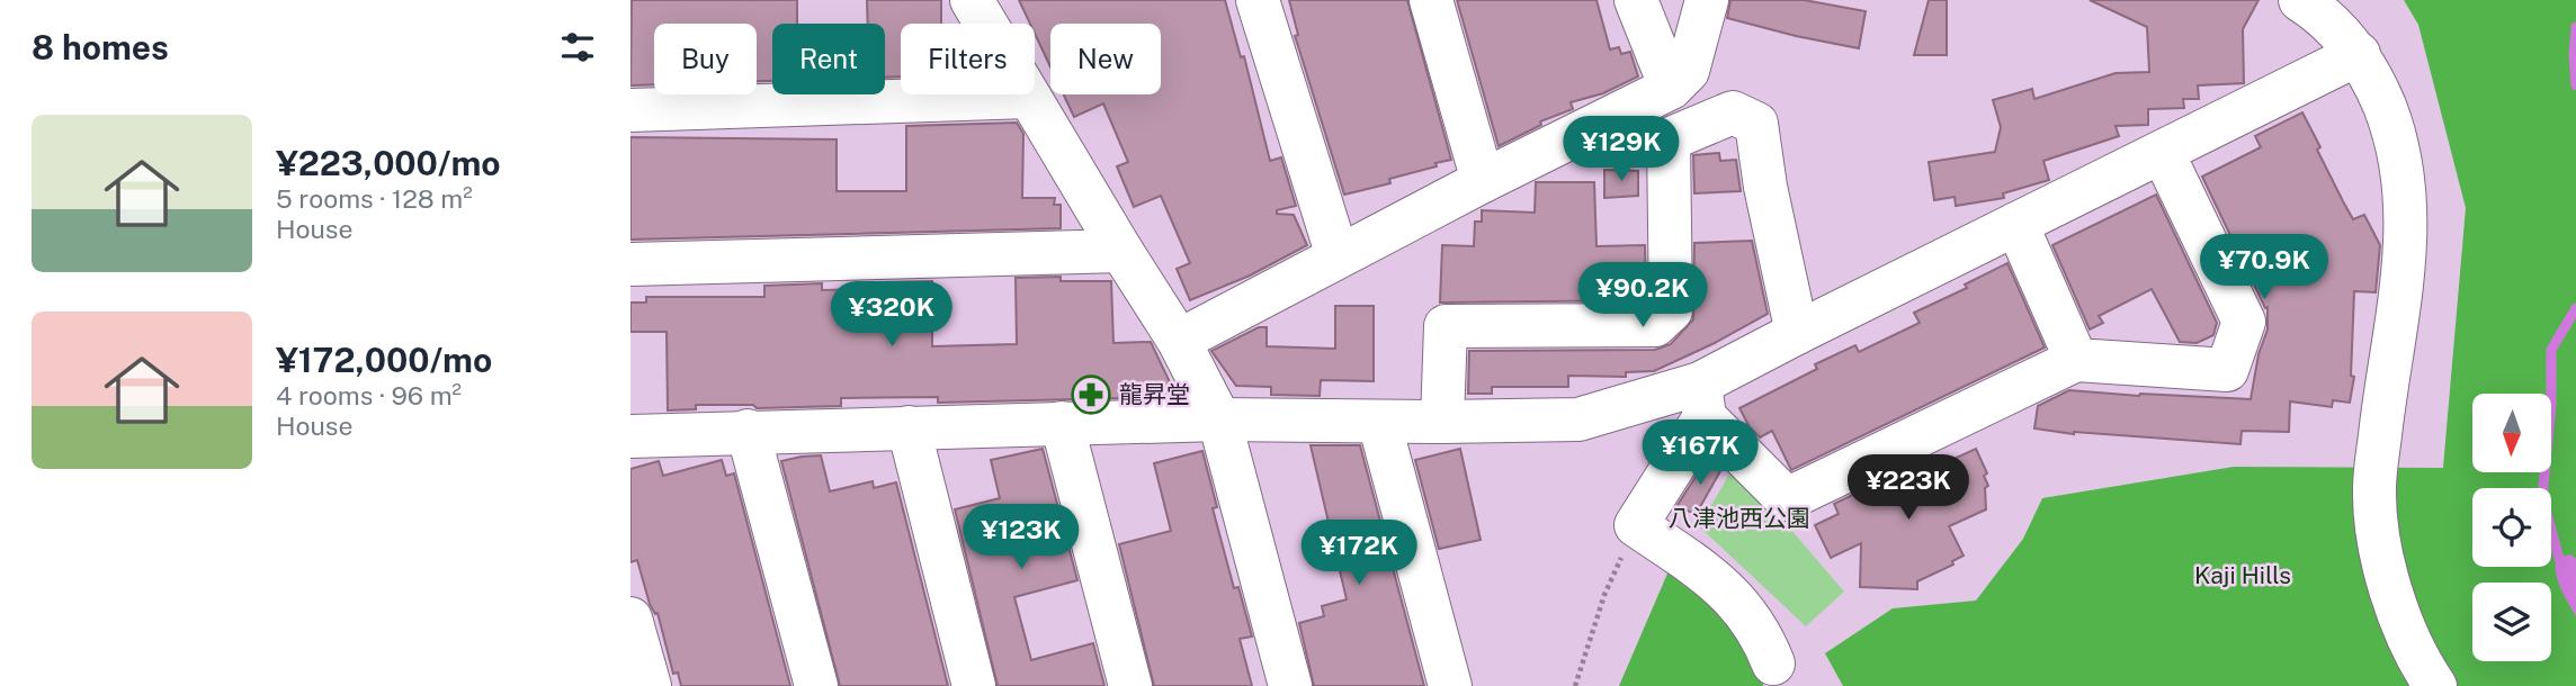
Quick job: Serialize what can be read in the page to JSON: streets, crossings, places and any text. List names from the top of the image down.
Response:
{
  "parks": ["八津池西公園", "Kaji Hills"],
  "places": {
    "pharmacy": ["龍昇堂"]
  },
  "north": "bottom",
  "page": {
    "heading": "8 homes",
    "chip": [
      "Buy",
      "Rent",
      "Filters",
      "New"
    ],
    "list": [
      {
        "name": "¥223,000/mo",
        "note": "5 rooms · 128 m² · House"
      },
      {
        "name": "¥172,000/mo",
        "note": "4 rooms · 96 m² · House"
      }
    ],
    "price": [
      "¥129K",
      "¥70.9K",
      "¥90.2K",
      "¥320K",
      "¥167K",
      "¥223K",
      "¥123K",
      "¥172K"
    ]
  }
}
